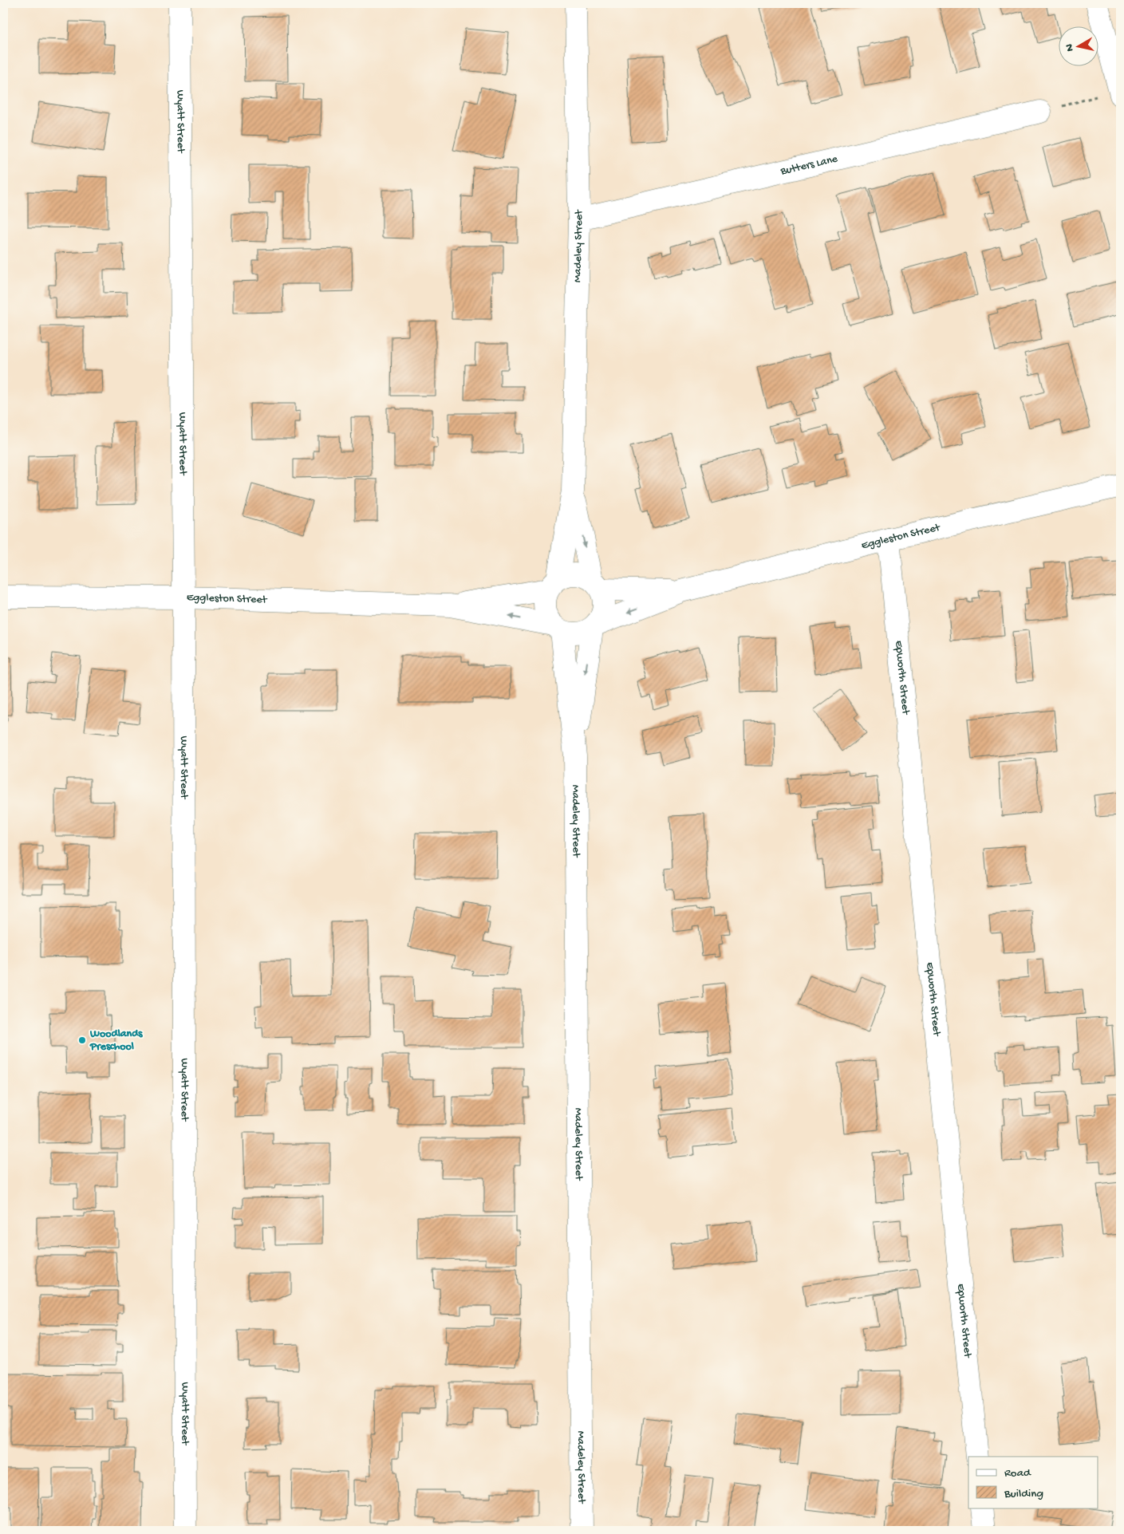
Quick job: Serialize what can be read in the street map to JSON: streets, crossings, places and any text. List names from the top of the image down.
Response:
{
  "streets": {
    "street": [
      "Wyatt Street",
      "Butters Lane",
      "Madeley Street",
      "Eggleston Street",
      "Epworth Street"
    ]
  },
  "crossings": [
    ["Wyatt Street", "Eggleston Street"],
    ["Butters Lane", "Madeley Street"],
    ["Madeley Street", "Eggleston Street"],
    ["Eggleston Street", "Epworth Street"]
  ],
  "places": ["Woodlands Preschool"],
  "legend": ["Road", "Building"],
  "north": "left"
}
